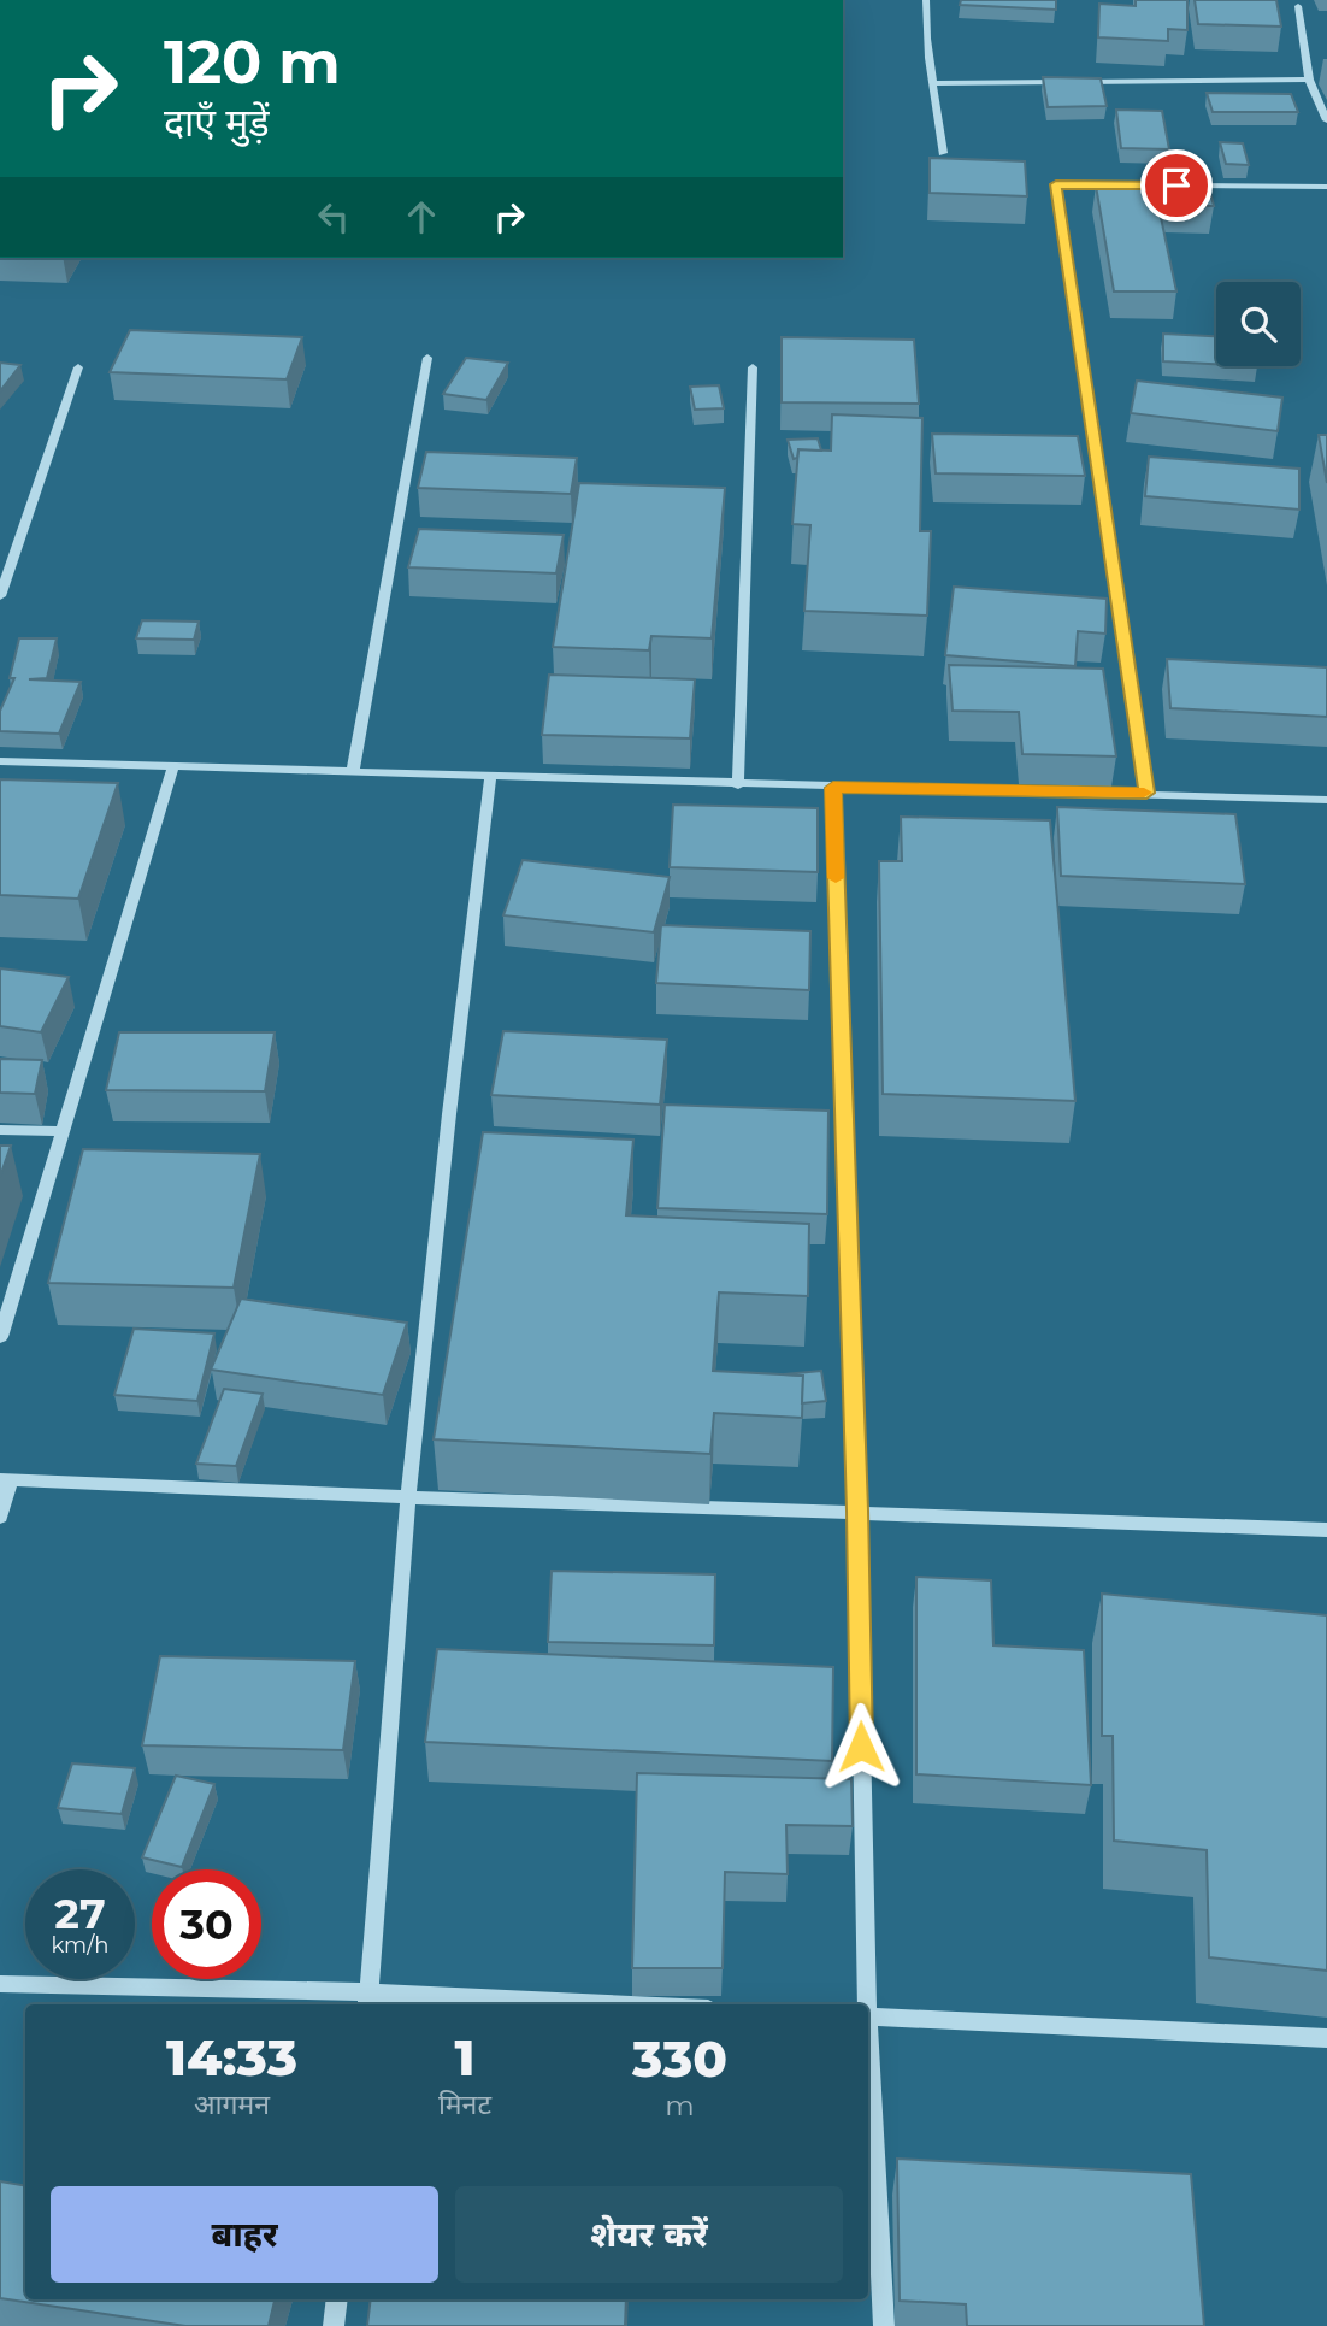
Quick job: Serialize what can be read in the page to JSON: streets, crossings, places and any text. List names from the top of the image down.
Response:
{
  "page": {
    "turn": ["120 m", "दाएँ मुड़ें"],
    "speed": "27 km/h",
    "limit": "30",
    "eta": [
      "14:33",
      "आगमन",
      "1",
      "मिनट",
      "330",
      "m"
    ],
    "buttons": ["बाहर", "शेयर करें"]
  }
}
